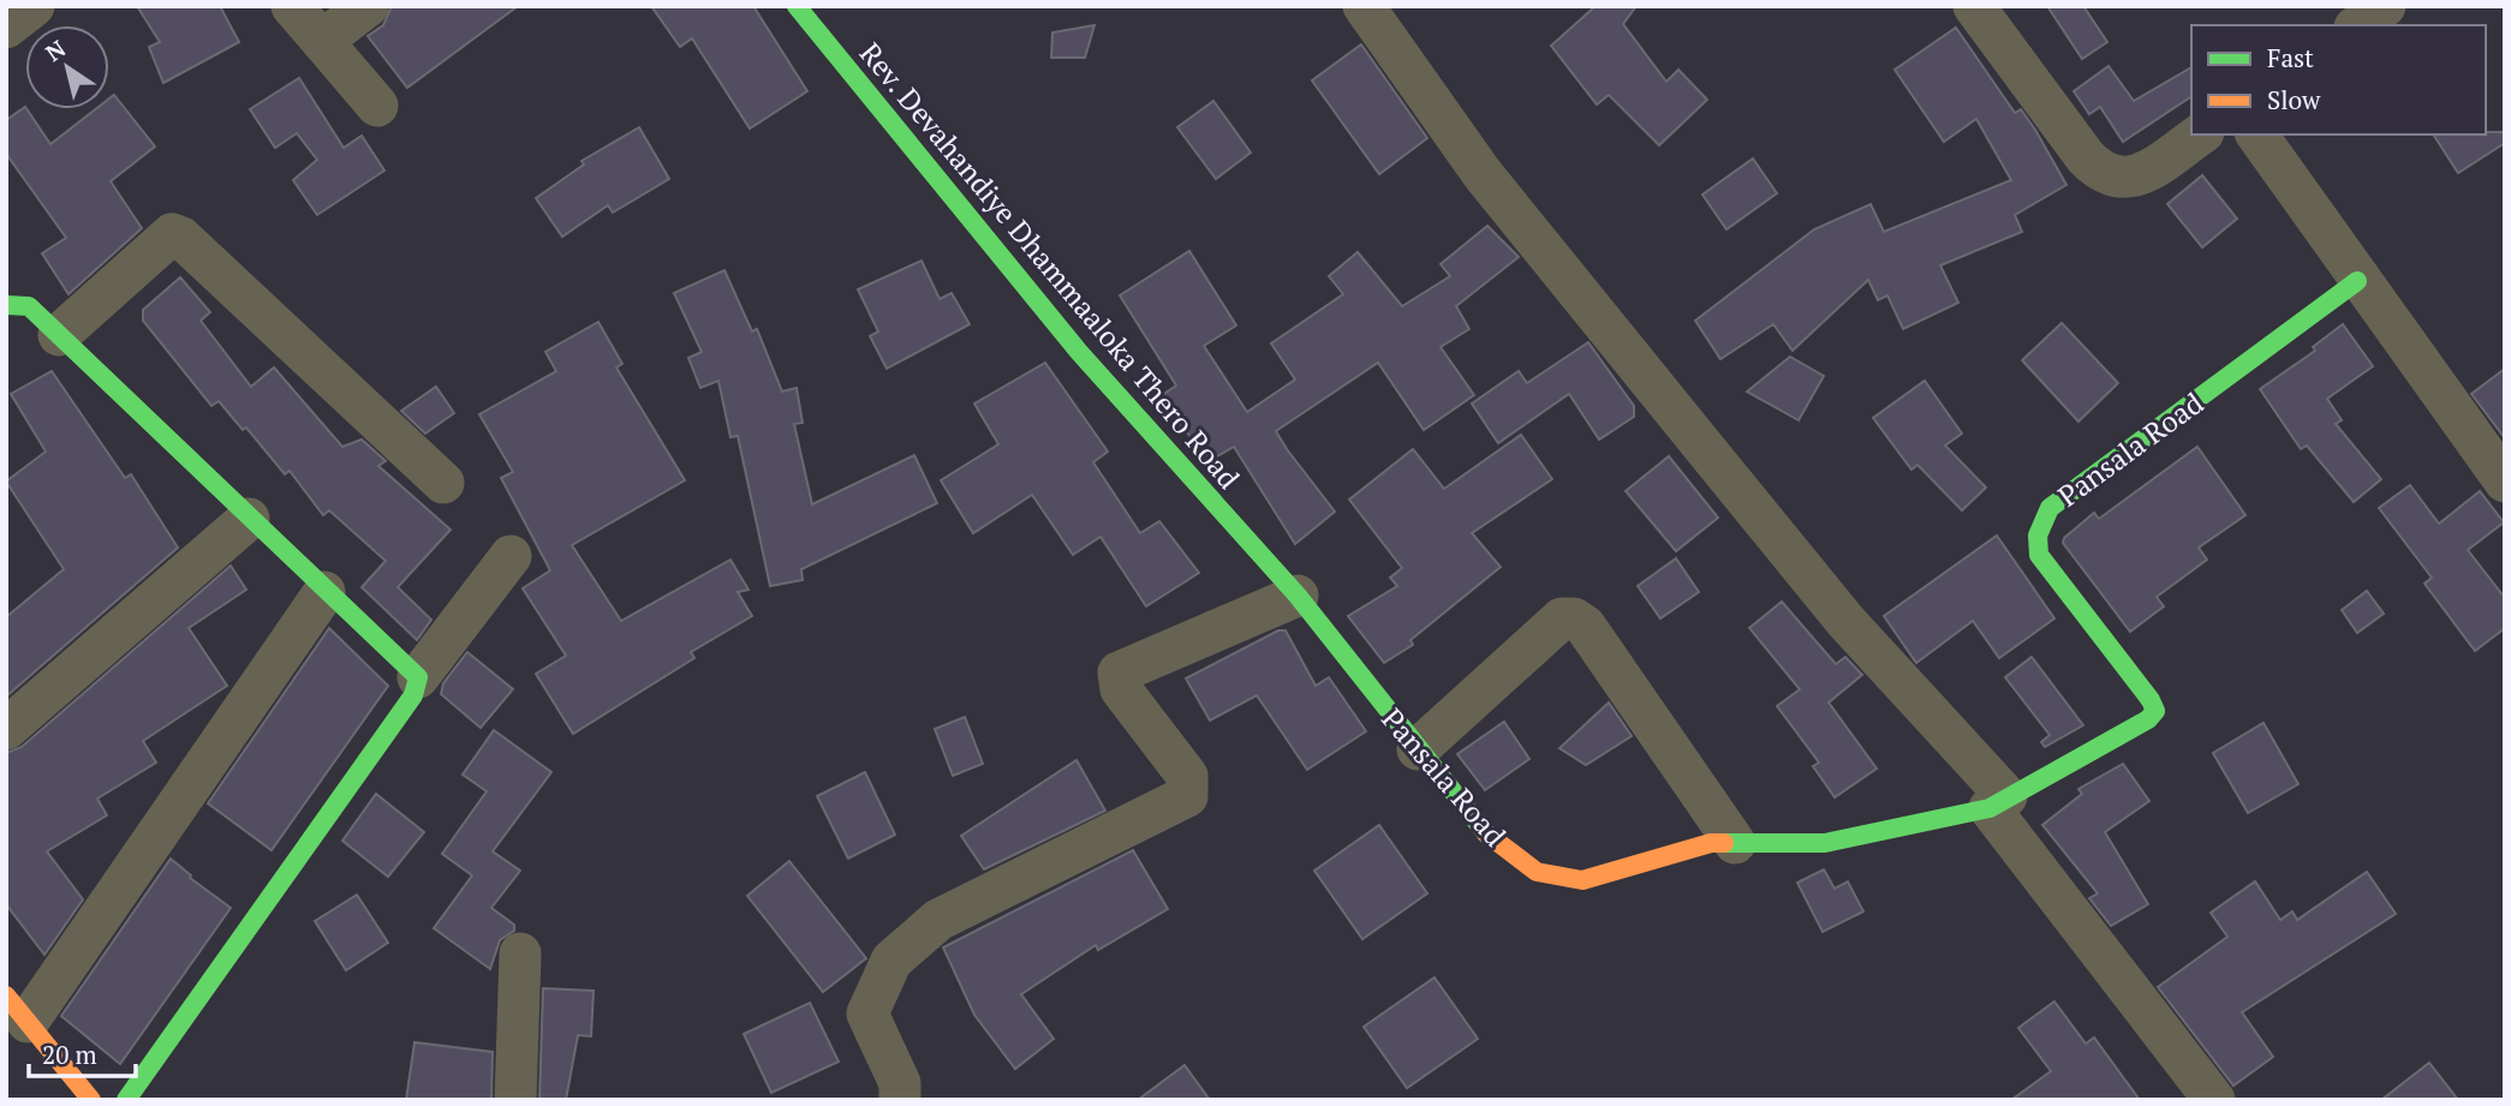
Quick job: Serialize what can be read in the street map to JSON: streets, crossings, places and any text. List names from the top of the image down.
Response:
{
  "streets": {
    "street": ["Rev. Devahandiye Dhammaaloka Thero Road", "Pansala Road"]
  },
  "crossings": [
    ["Rev. Devahandiye Dhammaaloka Thero Road", "Pansala Road"]
  ],
  "legend": ["Fast", "Slow"],
  "scale_bar": "20 m",
  "north": "top left"
}
